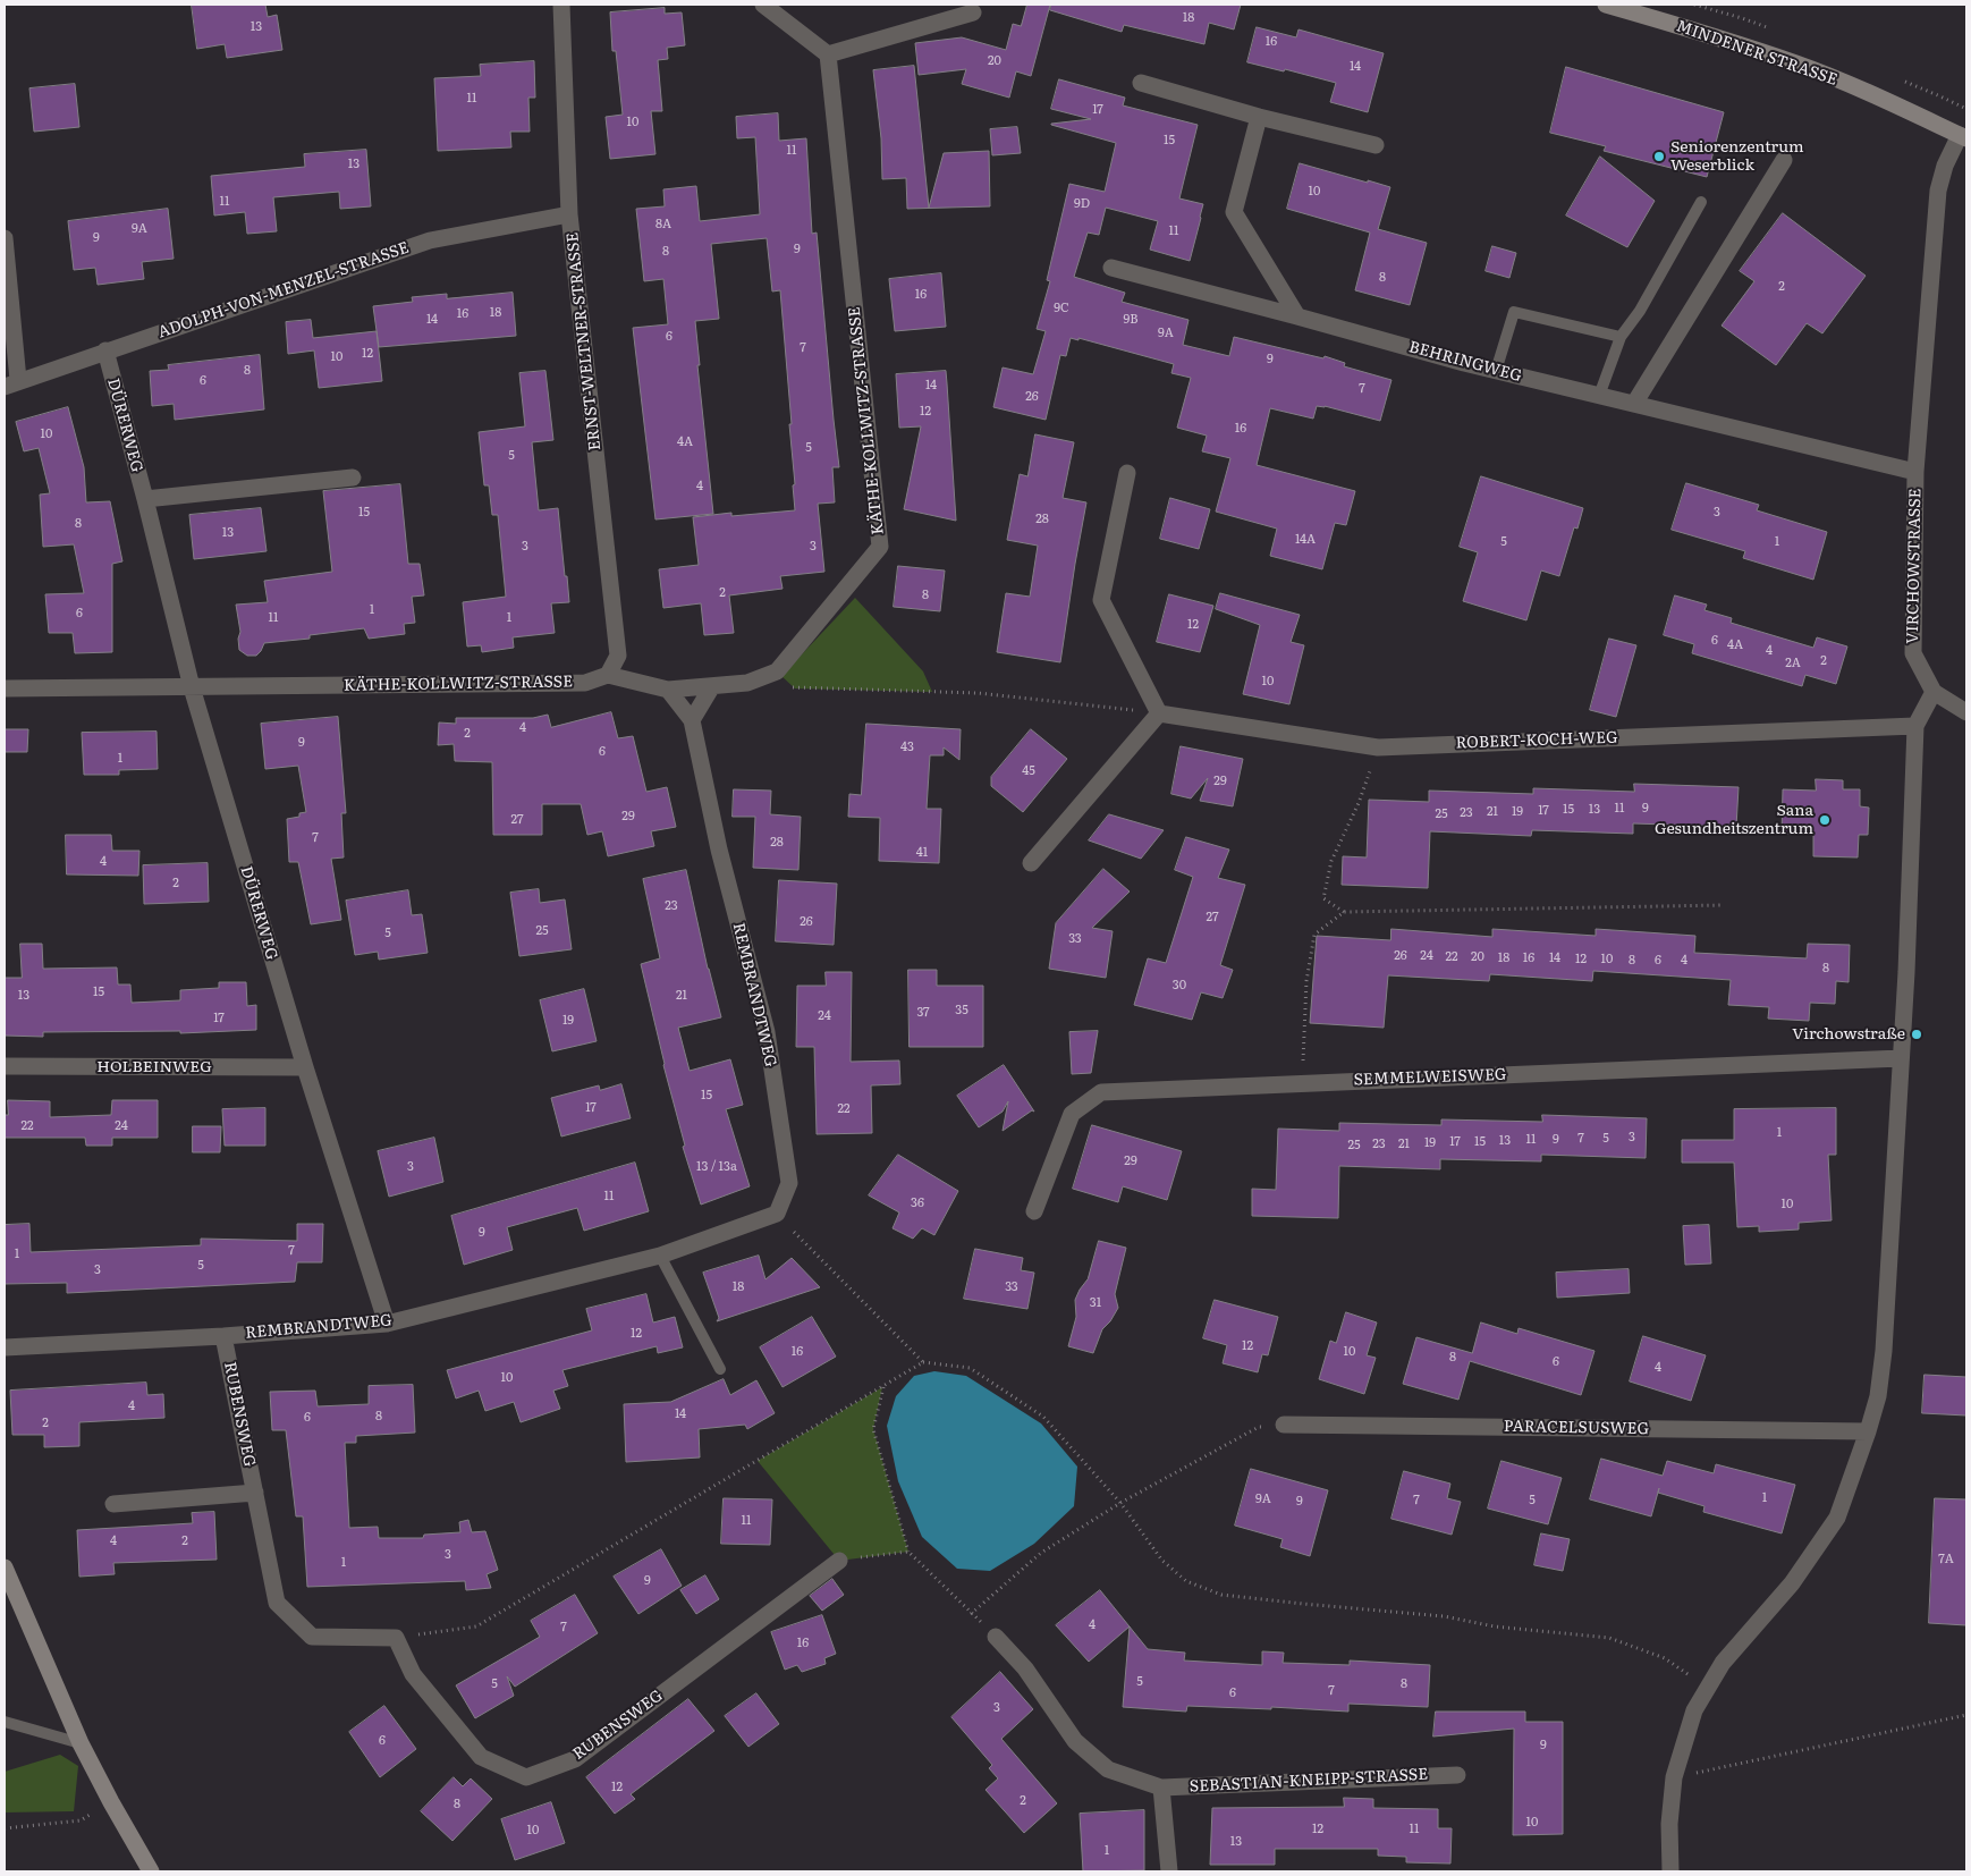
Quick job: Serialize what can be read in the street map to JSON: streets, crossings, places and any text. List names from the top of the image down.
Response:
{
  "streets": {
    "main road": ["MINDENER STRASSE"],
    "street": [
      "ADOLPH-VON-MENZEL-STRASSE",
      "ERNST-WELTNER-STRASSE",
      "BEHRINGWEG",
      "KÄTHE-KOLLWITZ-STRASSE",
      "DÜRERWEG",
      "VIRCHOWSTRASSE",
      "ROBERT-KOCH-WEG",
      "REMBRANDTWEG",
      "HOLBEINWEG",
      "SEMMELWEISWEG",
      "RUBENSWEG",
      "PARACELSUSWEG",
      "SEBASTIAN-KNEIPP-STRASSE"
    ]
  },
  "crossings": [
    ["MINDENER STRASSE", "VIRCHOWSTRASSE"],
    ["ADOLPH-VON-MENZEL-STRASSE", "ERNST-WELTNER-STRASSE"],
    ["ADOLPH-VON-MENZEL-STRASSE", "DÜRERWEG"],
    ["ERNST-WELTNER-STRASSE", "KÄTHE-KOLLWITZ-STRASSE"],
    ["BEHRINGWEG", "VIRCHOWSTRASSE"],
    ["KÄTHE-KOLLWITZ-STRASSE", "DÜRERWEG"],
    ["KÄTHE-KOLLWITZ-STRASSE", "REMBRANDTWEG"],
    ["DÜRERWEG", "REMBRANDTWEG"],
    ["DÜRERWEG", "HOLBEINWEG"],
    ["REMBRANDTWEG", "RUBENSWEG"]
  ],
  "places": ["Seniorenzentrum Weserblick", "Sana Gesundheitszentrum", "Virchowstraße"],
  "house_numbers": [
    "18",
    "13",
    "16",
    "20",
    "14",
    "11",
    "17",
    "10",
    "15",
    "11",
    "13",
    "10",
    "11",
    "9D",
    "8A",
    "9A",
    "11",
    "9",
    "9",
    "8",
    "8",
    "2",
    "16",
    "9C",
    "18",
    "16",
    "14",
    "9B",
    "9A",
    "6",
    "7",
    "12",
    "10",
    "9",
    "8",
    "6",
    "14",
    "7",
    "26",
    "12",
    "16",
    "10",
    "4A",
    "5",
    "5",
    "4",
    "15",
    "3",
    "28",
    "8",
    "13",
    "14A",
    "5",
    "1",
    "3",
    "3",
    "2",
    "8",
    "1",
    "6",
    "11",
    "1",
    "12",
    "6",
    "4A",
    "4",
    "2",
    "2A",
    "10",
    "4",
    "2",
    "9",
    "43",
    "6",
    "1",
    "45",
    "29",
    "11",
    "9",
    "15",
    "13",
    "17",
    "21",
    "19",
    "23",
    "25",
    "29",
    "27",
    "7",
    "28",
    "41",
    "4",
    "2",
    "23",
    "27",
    "26",
    "25",
    "5",
    "33",
    "26",
    "24",
    "22",
    "20",
    "18",
    "16",
    "14",
    "12",
    "10",
    "8",
    "6",
    "4",
    "8",
    "30",
    "15",
    "13",
    "21",
    "35",
    "37",
    "24",
    "17",
    "19",
    "15",
    "17",
    "22",
    "22",
    "24",
    "1",
    "3",
    "7",
    "5",
    "11",
    "9",
    "13",
    "17",
    "15",
    "19",
    "23",
    "21",
    "25",
    "29",
    "3",
    "13 / 13a",
    "11",
    "36",
    "10",
    "9",
    "7",
    "1",
    "5",
    "3",
    "18",
    "33",
    "31",
    "12",
    "12",
    "16",
    "10",
    "8",
    "6",
    "4",
    "10",
    "4",
    "14",
    "8",
    "6",
    "2",
    "1",
    "9A",
    "7",
    "5",
    "9",
    "11",
    "4",
    "2",
    "3",
    "7A",
    "1",
    "9",
    "4",
    "7",
    "16",
    "5",
    "5",
    "8",
    "7",
    "6",
    "3",
    "6",
    "9",
    "12",
    "2",
    "8",
    "10",
    "12",
    "11",
    "10",
    "13",
    "1"
  ]
}
